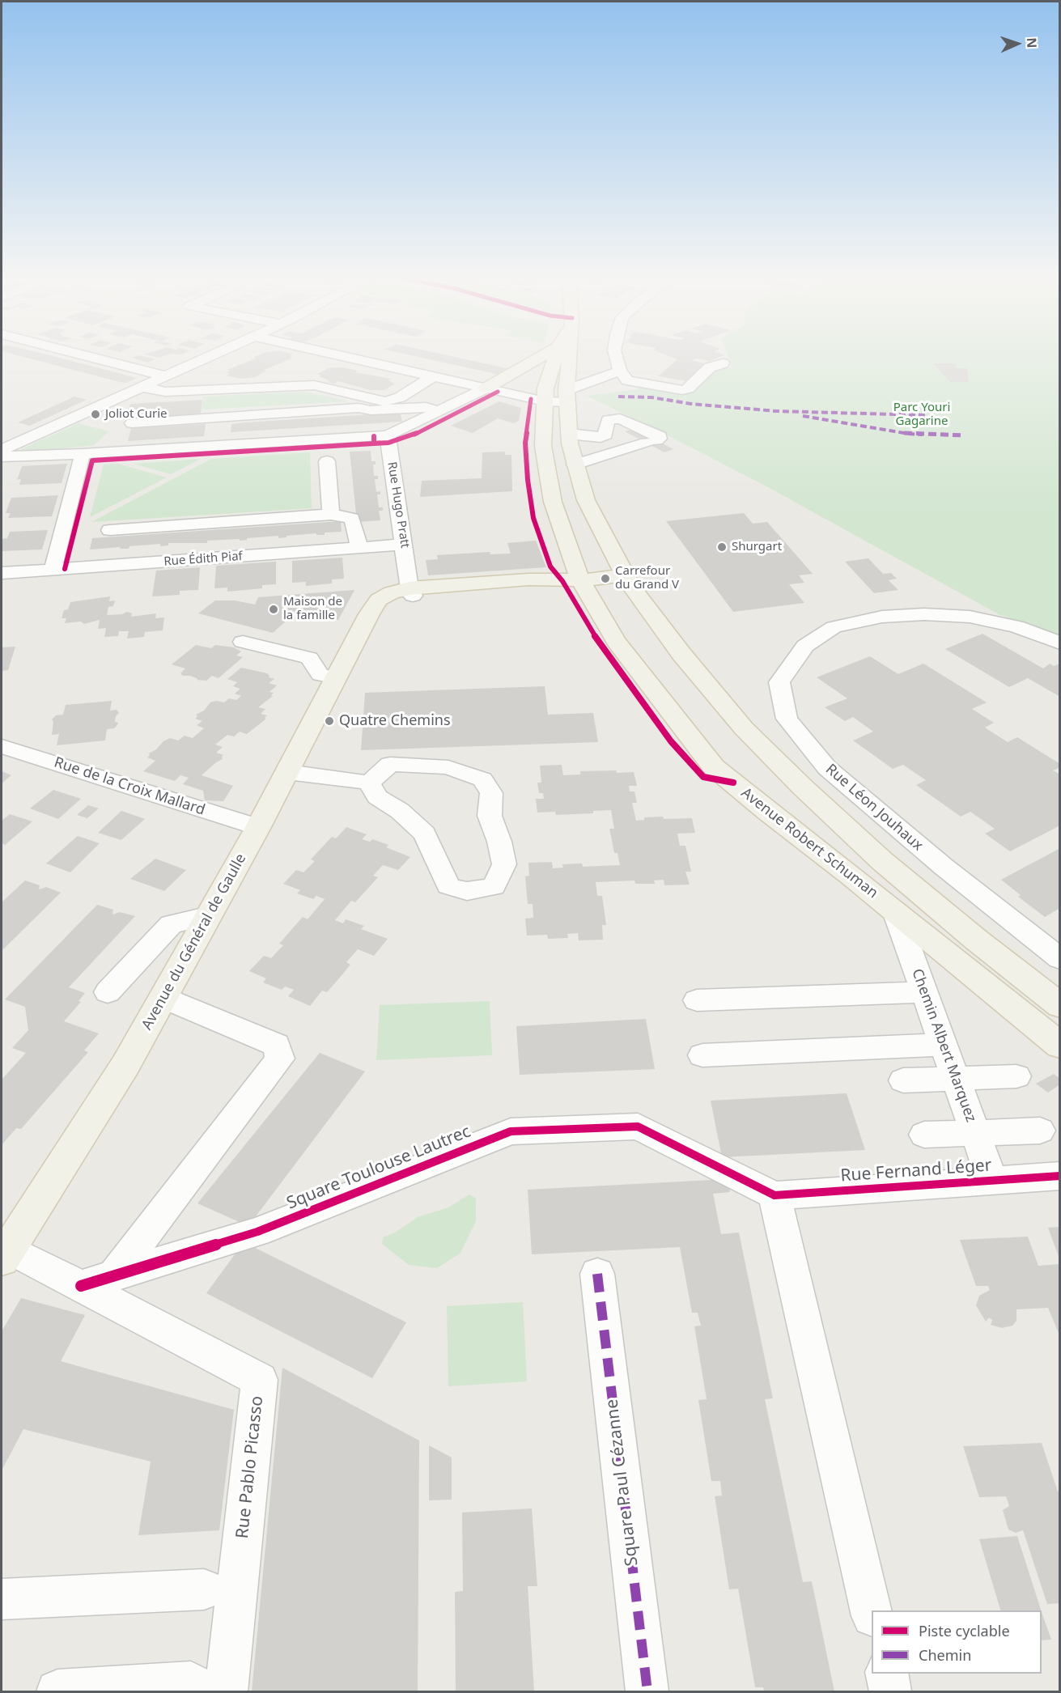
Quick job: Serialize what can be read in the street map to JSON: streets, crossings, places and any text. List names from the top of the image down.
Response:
{
  "streets": {
    "main road": ["Avenue Robert Schuman", "Avenue du Général de Gaulle"],
    "street": [
      "Rue Hugo Pratt",
      "Rue Édith Piaf",
      "Rue de la Croix Mallard",
      "Rue Léon Jouhaux",
      "Chemin Albert Marquez",
      "Square Toulouse Lautrec",
      "Rue Fernand Léger",
      "Rue Pablo Picasso",
      "Square Paul Cézanne"
    ]
  },
  "crossings": [
    ["Rue Hugo Pratt", "Rue Édith Piaf"],
    ["Rue Hugo Pratt", "Avenue du Général de Gaulle"],
    ["Rue de la Croix Mallard", "Avenue du Général de Gaulle"],
    ["Avenue Robert Schuman", "Avenue du Général de Gaulle"],
    ["Avenue Robert Schuman", "Chemin Albert Marquez"],
    ["Avenue du Général de Gaulle", "Rue Pablo Picasso"],
    ["Chemin Albert Marquez", "Rue Fernand Léger"],
    ["Square Toulouse Lautrec", "Rue Fernand Léger"],
    ["Square Toulouse Lautrec", "Rue Pablo Picasso"]
  ],
  "parks": ["Parc Youri Gagarine"],
  "places": [
    "Joliot Curie",
    "Shurgart",
    "Carrefour du Grand V",
    "Maison de la famille",
    "Quatre Chemins"
  ],
  "legend": ["Piste cyclable", "Chemin"],
  "north": "right"
}
